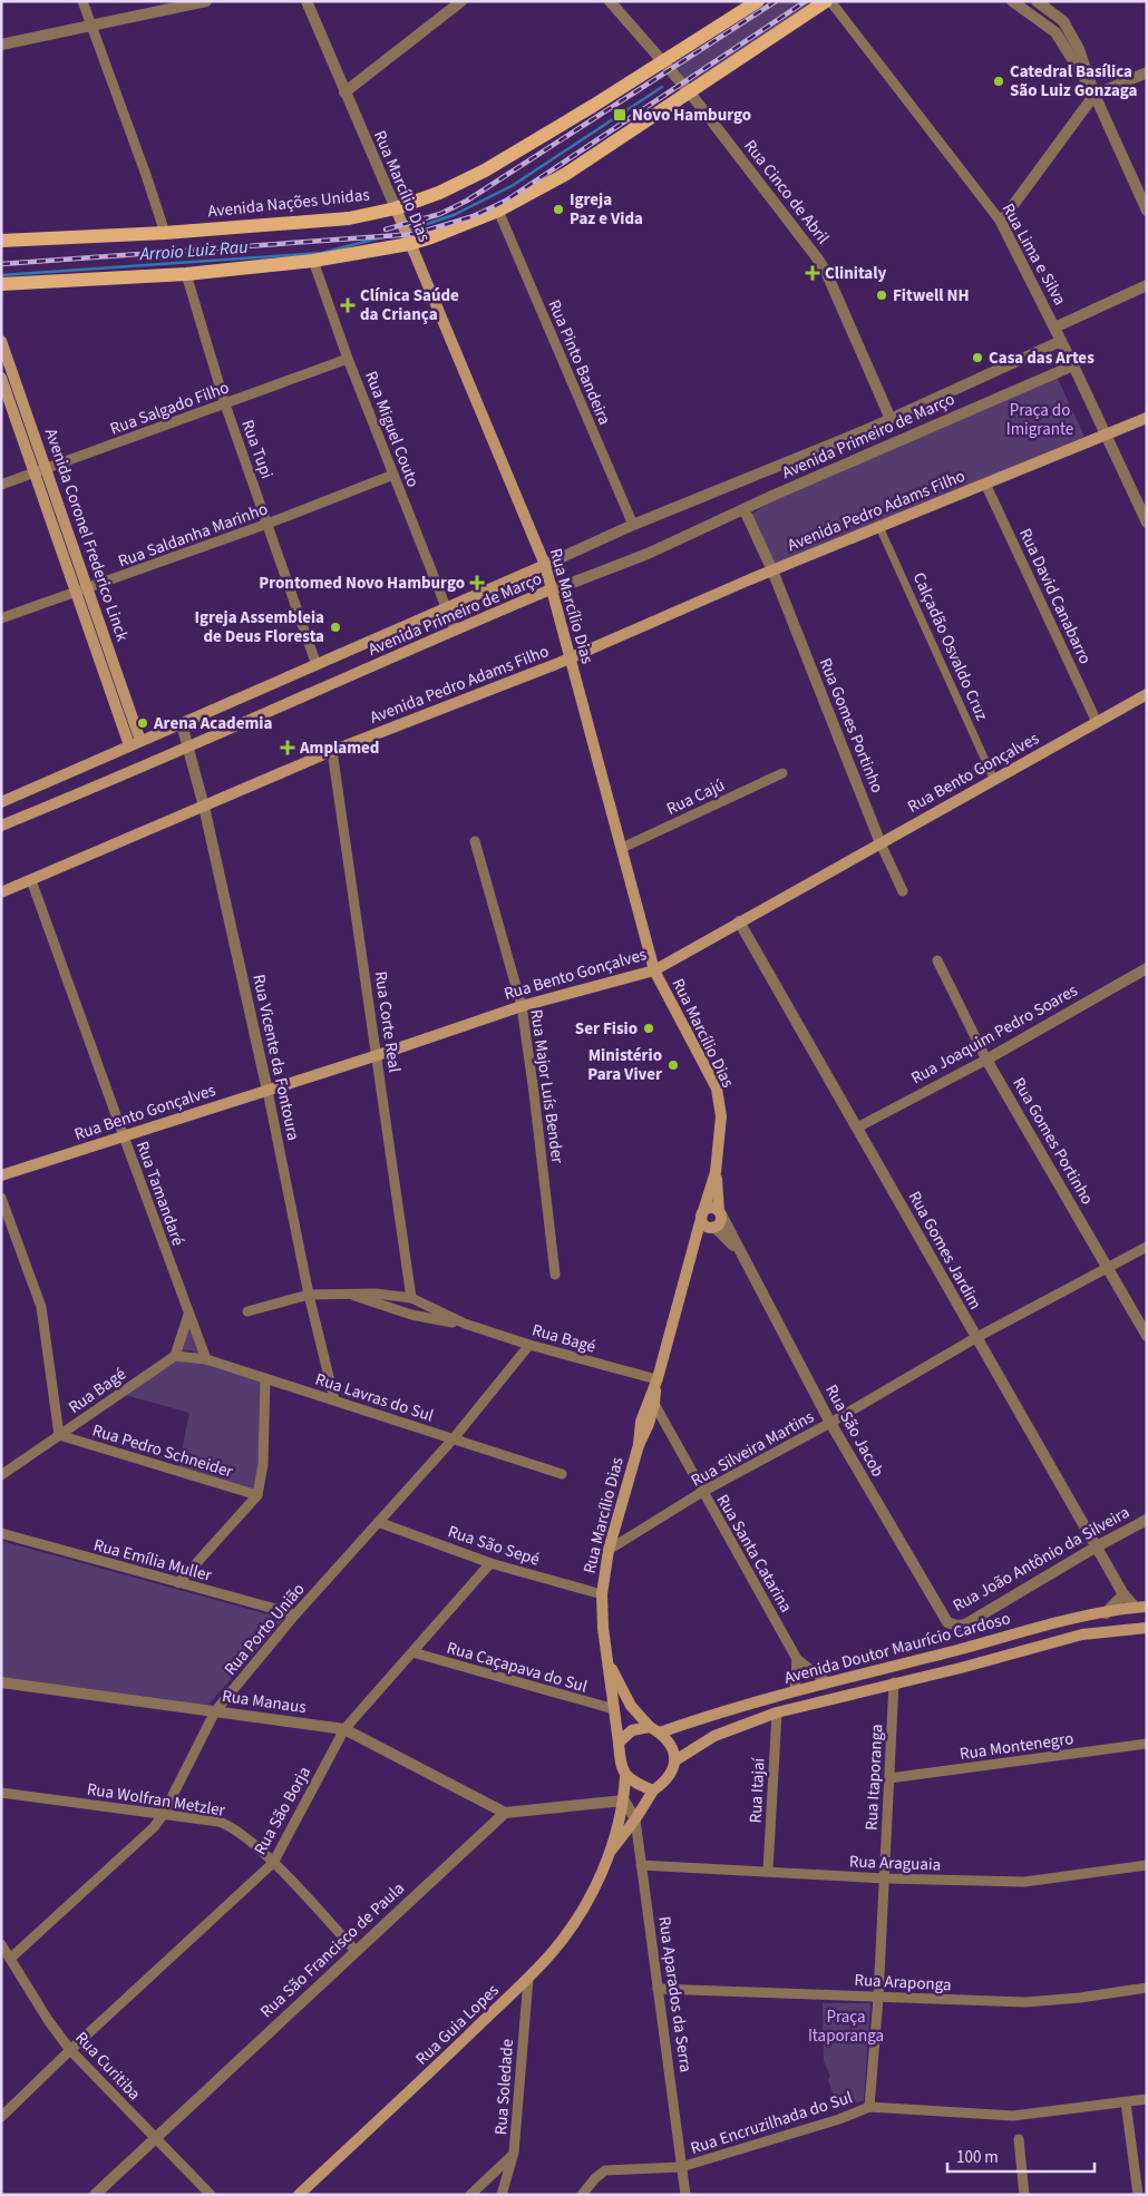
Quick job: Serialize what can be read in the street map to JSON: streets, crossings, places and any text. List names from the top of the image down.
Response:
{
  "streets": {
    "main road": [
      "Rua Marcílio Dias",
      "Avenida Nações Unidas",
      "Avenida Primeiro de Março",
      "Avenida Pedro Adams Filho",
      "Avenida Coronel Frederico Linck",
      "Rua Bento Gonçalves",
      "Avenida Doutor Maurício Cardoso",
      "Rua Guia Lopes"
    ],
    "street": [
      "Rua Cinco de Abril",
      "Rua Lima e Silva",
      "Rua Pinto Bandeira",
      "Rua Salgado Filho",
      "Rua Miguel Couto",
      "Rua Tupi",
      "Rua Saldanha Marinho",
      "Rua David Canabarro",
      "Calçadão Osvaldo Cruz",
      "Rua Gomes Portinho",
      "Rua Cajú",
      "Rua Corte Real",
      "Rua Joaquim Pedro Soares",
      "Rua Vicente da Fontoura",
      "Rua Major Luís Bender",
      "Rua Tamandaré",
      "Rua Gomes Jardim",
      "Rua Bagé",
      "Rua Lavras do Sul",
      "Rua São Jacob",
      "Rua Silveira Martins",
      "Rua Pedro Schneider",
      "Rua São Sepé",
      "Rua Santa Catarina",
      "Rua João Antônio da Silveira",
      "Rua Emília Muller",
      "Rua Porto União",
      "Rua Caçapava do Sul",
      "Rua Manaus",
      "Rua Montenegro",
      "Rua Itaporanga",
      "Rua Itajaí",
      "Rua Wolfran Metzler",
      "Rua São Borja",
      "Rua Araguaia",
      "Rua São Francisco de Paula",
      "Rua Araponga",
      "Rua Aparados da Serra",
      "Rua Curitiba",
      "Rua Soledade",
      "Rua Encruzilhada do Sul"
    ]
  },
  "crossings": [
    ["Rua Marcílio Dias", "Avenida Nações Unidas"],
    ["Rua Marcílio Dias", "Avenida Primeiro de Março"],
    ["Rua Marcílio Dias", "Avenida Pedro Adams Filho"],
    ["Rua Marcílio Dias", "Rua Bento Gonçalves"],
    ["Rua Marcílio Dias", "Rua Cajú"],
    ["Rua Marcílio Dias", "Rua Bagé"],
    ["Rua Marcílio Dias", "Rua São Jacob"],
    ["Rua Marcílio Dias", "Rua Silveira Martins"],
    ["Rua Marcílio Dias", "Rua São Sepé"],
    ["Rua Marcílio Dias", "Rua Santa Catarina"],
    ["Rua Marcílio Dias", "Avenida Doutor Maurício Cardoso"],
    ["Rua Marcílio Dias", "Rua Caçapava do Sul"],
    ["Rua Marcílio Dias", "Rua Guia Lopes"],
    ["Rua Cinco de Abril", "Avenida Nações Unidas"],
    ["Rua Cinco de Abril", "Avenida Primeiro de Março"],
    ["Rua Lima e Silva", "Avenida Primeiro de Março"],
    ["Rua Lima e Silva", "Avenida Pedro Adams Filho"],
    ["Rua Pinto Bandeira", "Avenida Primeiro de Março"],
    ["Rua Salgado Filho", "Rua Miguel Couto"],
    ["Rua Salgado Filho", "Rua Tupi"],
    ["Rua Salgado Filho", "Avenida Coronel Frederico Linck"],
    ["Rua Miguel Couto", "Avenida Primeiro de Março"],
    ["Rua Miguel Couto", "Rua Saldanha Marinho"],
    ["Avenida Primeiro de Março", "Rua Tupi"],
    ["Avenida Primeiro de Março", "Avenida Coronel Frederico Linck"],
    ["Avenida Primeiro de Março", "Rua Gomes Portinho"],
    ["Avenida Primeiro de Março", "Rua Vicente da Fontoura"],
    ["Rua Tupi", "Rua Saldanha Marinho"],
    ["Avenida Pedro Adams Filho", "Rua David Canabarro"],
    ["Avenida Pedro Adams Filho", "Calçadão Osvaldo Cruz"],
    ["Avenida Pedro Adams Filho", "Rua Gomes Portinho"],
    ["Avenida Pedro Adams Filho", "Rua Corte Real"],
    ["Avenida Pedro Adams Filho", "Rua Vicente da Fontoura"],
    ["Avenida Pedro Adams Filho", "Rua Tamandaré"],
    ["Avenida Coronel Frederico Linck", "Rua Saldanha Marinho"],
    ["Rua David Canabarro", "Rua Bento Gonçalves"],
    ["Calçadão Osvaldo Cruz", "Rua Bento Gonçalves"],
    ["Rua Gomes Portinho", "Rua Bento Gonçalves"],
    ["Rua Gomes Portinho", "Rua Joaquim Pedro Soares"],
    ["Rua Gomes Portinho", "Rua Silveira Martins"],
    ["Rua Bento Gonçalves", "Rua Corte Real"],
    ["Rua Bento Gonçalves", "Rua Vicente da Fontoura"],
    ["Rua Bento Gonçalves", "Rua Major Luís Bender"],
    ["Rua Bento Gonçalves", "Rua Tamandaré"],
    ["Rua Bento Gonçalves", "Rua Gomes Jardim"],
    ["Rua Corte Real", "Rua Bagé"],
    ["Rua Joaquim Pedro Soares", "Rua Gomes Jardim"],
    ["Rua Vicente da Fontoura", "Rua Bagé"],
    ["Rua Vicente da Fontoura", "Rua Lavras do Sul"],
    ["Rua Tamandaré", "Rua Lavras do Sul"],
    ["Rua Gomes Jardim", "Rua Silveira Martins"],
    ["Rua Gomes Jardim", "Rua João Antônio da Silveira"],
    ["Rua Gomes Jardim", "Avenida Doutor Maurício Cardoso"],
    ["Rua Bagé", "Rua Lavras do Sul"],
    ["Rua Bagé", "Rua Pedro Schneider"],
    ["Rua Bagé", "Rua Porto União"],
    ["Rua Lavras do Sul", "Rua Porto União"],
    ["Rua São Jacob", "Rua Silveira Martins"],
    ["Rua São Jacob", "Rua João Antônio da Silveira"],
    ["Rua Silveira Martins", "Rua Santa Catarina"],
    ["Rua São Sepé", "Rua Porto União"],
    ["Rua São Sepé", "Rua São Borja"],
    ["Rua Santa Catarina", "Avenida Doutor Maurício Cardoso"],
    ["Rua Emília Muller", "Rua Porto União"],
    ["Rua Porto União", "Rua Manaus"],
    ["Rua Porto União", "Rua Wolfran Metzler"],
    ["Rua Porto União", "Rua Curitiba"],
    ["Avenida Doutor Maurício Cardoso", "Rua Itaporanga"],
    ["Avenida Doutor Maurício Cardoso", "Rua Itajaí"],
    ["Avenida Doutor Maurício Cardoso", "Rua Guia Lopes"],
    ["Rua Caçapava do Sul", "Rua São Borja"],
    ["Rua Manaus", "Rua São Borja"],
    ["Rua Manaus", "Rua São Francisco de Paula"],
    ["Rua Montenegro", "Rua Itaporanga"],
    ["Rua Itaporanga", "Rua Araguaia"],
    ["Rua Itaporanga", "Rua Araponga"],
    ["Rua Itaporanga", "Rua Encruzilhada do Sul"],
    ["Rua Itajaí", "Rua Araguaia"],
    ["Rua Wolfran Metzler", "Rua São Borja"],
    ["Rua Wolfran Metzler", "Rua São Francisco de Paula"],
    ["Rua São Borja", "Rua Curitiba"],
    ["Rua Araguaia", "Rua Aparados da Serra"],
    ["Rua São Francisco de Paula", "Rua Curitiba"],
    ["Rua Araponga", "Rua Aparados da Serra"],
    ["Rua Aparados da Serra", "Rua Guia Lopes"],
    ["Rua Aparados da Serra", "Rua Encruzilhada do Sul"],
    ["Rua Guia Lopes", "Rua Soledade"]
  ],
  "water": ["Arroio Luiz Rau"],
  "parks": ["Praça do Imigrante", "Praça Itaporanga"],
  "places": {
    "other": [
      "Catedral Basílica São Luiz Gonzaga",
      "Igreja Paz e Vida",
      "Fitwell NH",
      "Casa das Artes",
      "Igreja Assembleia de Deus Floresta",
      "Arena Academia",
      "Ser Fisio",
      "Ministério Para Viver"
    ],
    "transit": ["Novo Hamburgo"],
    "health": [
      "Clinitaly",
      "Clínica Saúde da Criança",
      "Prontomed Novo Hamburgo",
      "Amplamed"
    ]
  },
  "scale_bar": "100 m"
}
